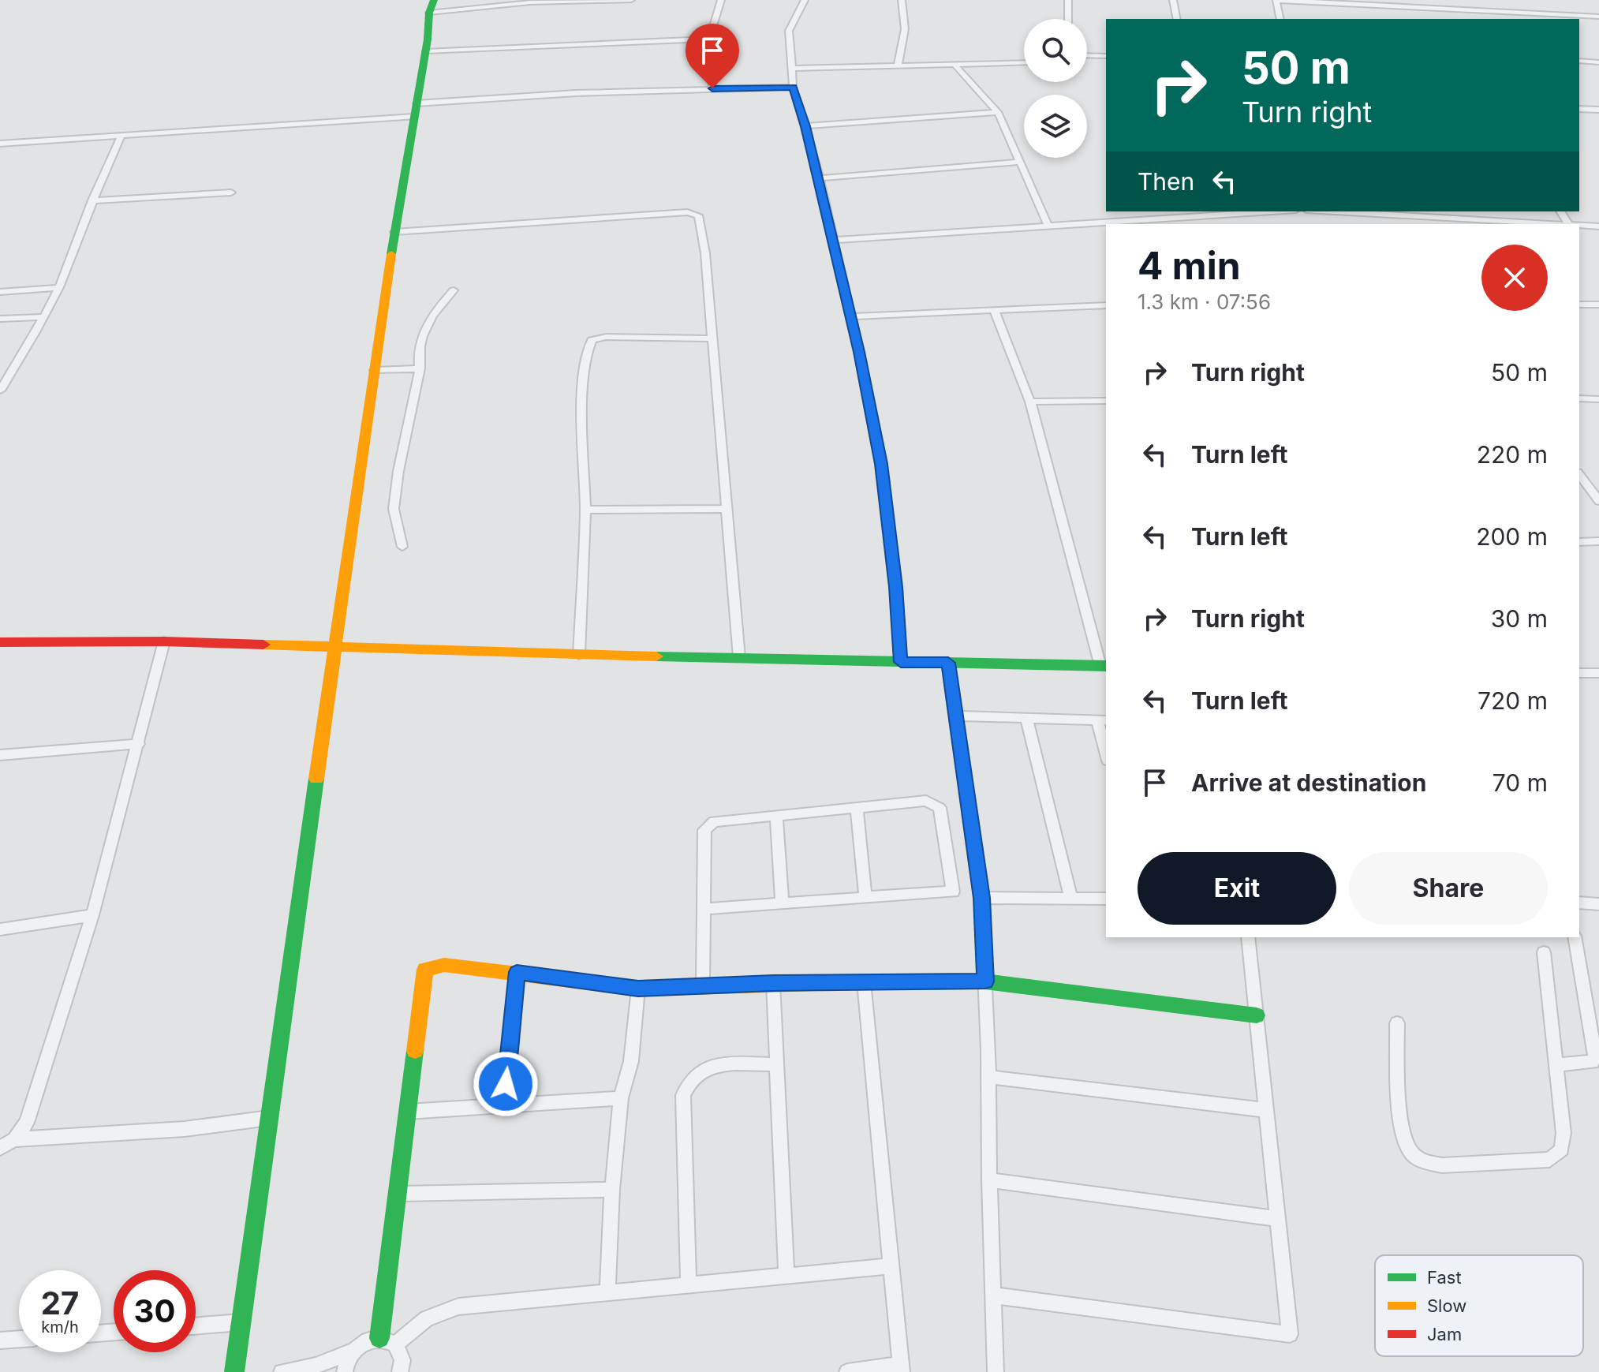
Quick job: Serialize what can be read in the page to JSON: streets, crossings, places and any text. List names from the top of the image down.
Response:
{
  "legend": ["Fast", "Slow", "Jam"],
  "page": {
    "turn": ["50 m", "Turn right"],
    "then": "Then",
    "heading": ["4 min", "1.3 km · 07:56"],
    "list": [
      {
        "name": "Turn right",
        "value": "50 m"
      },
      {
        "name": "Turn left",
        "value": "220 m"
      },
      {
        "name": "Turn left",
        "value": "200 m"
      },
      {
        "name": "Turn right",
        "value": "30 m"
      },
      {
        "name": "Turn left",
        "value": "720 m"
      },
      {
        "name": "Arrive at destination",
        "value": "70 m"
      }
    ],
    "buttons": ["Exit", "Share"],
    "speed": "27 km/h",
    "limit": "30"
  }
}
